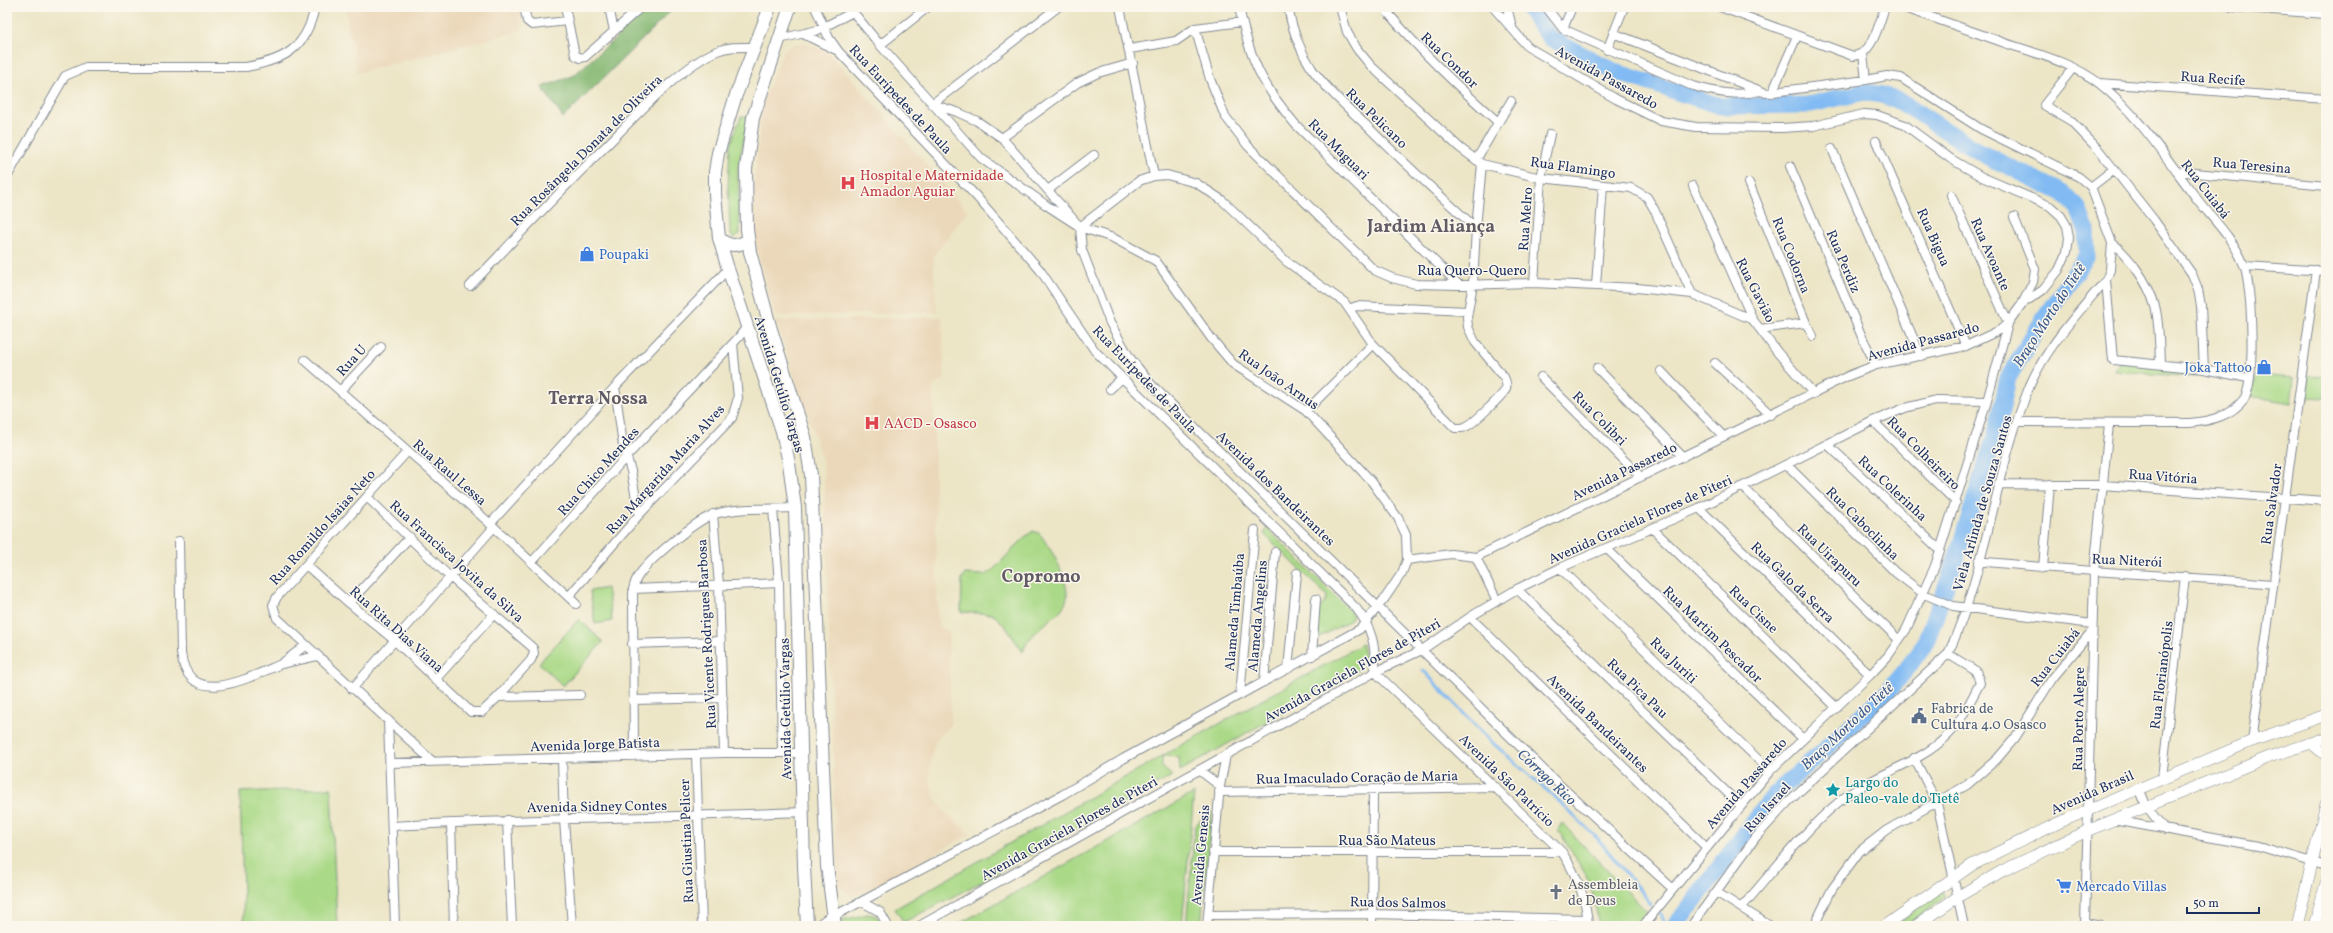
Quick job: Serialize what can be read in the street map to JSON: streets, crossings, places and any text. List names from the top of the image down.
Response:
{
  "streets": {
    "main road": ["Avenida Getúlio Vargas", "Avenida Brasil"],
    "street": [
      "Rua Condor",
      "Avenida Passaredo",
      "Rua Recife",
      "Rua Eurípedes de Paula",
      "Rua Pelicano",
      "Rua Maguari",
      "Rua Rosângela Donata de Oliveira",
      "Rua Teresina",
      "Rua Flamingo",
      "Rua Cuiabá",
      "Rua Melro",
      "Rua Bigua",
      "Rua Avoante",
      "Rua Codorna",
      "Rua Perdiz",
      "Rua Quero-Quero",
      "Rua Gavião",
      "Rua U",
      "Rua João Arnus",
      "Rua Colibri",
      "Rua Colheireiro",
      "Rua Margarida Maria Alves",
      "Rua Chico Mendes",
      "Rua Raul Lessa",
      "Rua Vitória",
      "Avenida dos Bandeirantes",
      "Rua Colerinha",
      "Viela Arlinda de Souza Santos",
      "Rua Salvador",
      "Avenida Graciela Flores de Piteri",
      "Rua Caboclinha",
      "Rua Romildo Isaias Neto",
      "Rua Uirapuru",
      "Rua Niterói",
      "Rua Francisca Jovita da Silva",
      "Rua Galo da Serra",
      "Rua Cisne",
      "Alameda Timbaúba",
      "Alameda Angelins",
      "Rua Rita Dias Viana",
      "Rua Vicente Rodrigues Barbosa",
      "Rua Martim Pescador",
      "Rua Juriti",
      "Rua Florianópolis",
      "Rua Pica Pau",
      "Rua Porto Alegre",
      "Avenida Bandeirantes",
      "Avenida Jorge Batista",
      "Rua Imaculado Coração de Maria",
      "Avenida São Patrício",
      "Avenida Sidney Contes",
      "Rua Israel",
      "Rua São Mateus",
      "Rua Giustina Pelicer",
      "Avenida Genesis",
      "Rua dos Salmos"
    ]
  },
  "crossings": [
    ["Avenida Passaredo", "Rua Bigua"],
    ["Avenida Passaredo", "Rua Avoante"],
    ["Avenida Passaredo", "Rua Perdiz"],
    ["Avenida Passaredo", "Rua Gavião"],
    ["Avenida Passaredo", "Rua Colibri"],
    ["Avenida Passaredo", "Rua Colheireiro"],
    ["Avenida Passaredo", "Rua Colerinha"],
    ["Avenida Passaredo", "Avenida Graciela Flores de Piteri"],
    ["Avenida Passaredo", "Rua Caboclinha"],
    ["Avenida Passaredo", "Rua Uirapuru"],
    ["Avenida Passaredo", "Rua Galo da Serra"],
    ["Avenida Passaredo", "Rua Cisne"],
    ["Avenida Passaredo", "Rua Martim Pescador"],
    ["Avenida Passaredo", "Rua Juriti"],
    ["Avenida Passaredo", "Rua Pica Pau"],
    ["Avenida Passaredo", "Avenida Bandeirantes"],
    ["Rua Recife", "Rua Cuiabá"],
    ["Rua Eurípedes de Paula", "Avenida Graciela Flores de Piteri"],
    ["Rua Eurípedes de Paula", "Avenida São Patrício"],
    ["Rua Maguari", "Rua Quero-Quero"],
    ["Rua Rosângela Donata de Oliveira", "Avenida Getúlio Vargas"],
    ["Rua Teresina", "Rua Cuiabá"],
    ["Rua Flamingo", "Rua Melro"],
    ["Rua Flamingo", "Rua Quero-Quero"],
    ["Rua Cuiabá", "Rua Vitória"],
    ["Rua Cuiabá", "Viela Arlinda de Souza Santos"],
    ["Rua Cuiabá", "Rua Caboclinha"],
    ["Rua Cuiabá", "Rua Niterói"],
    ["Rua Cuiabá", "Rua Porto Alegre"],
    ["Rua Melro", "Rua Quero-Quero"],
    ["Rua Quero-Quero", "Rua Gavião"],
    ["Rua U", "Rua Raul Lessa"],
    ["Rua João Arnus", "Avenida dos Bandeirantes"],
    ["Avenida Getúlio Vargas", "Rua Chico Mendes"],
    ["Avenida Getúlio Vargas", "Avenida Jorge Batista"],
    ["Avenida Getúlio Vargas", "Avenida Sidney Contes"],
    ["Rua Colheireiro", "Avenida Graciela Flores de Piteri"],
    ["Rua Margarida Maria Alves", "Rua Chico Mendes"],
    ["Rua Margarida Maria Alves", "Rua Raul Lessa"],
    ["Rua Chico Mendes", "Rua Raul Lessa"],
    ["Rua Raul Lessa", "Rua Romildo Isaias Neto"],
    ["Rua Vitória", "Viela Arlinda de Souza Santos"],
    ["Rua Vitória", "Rua Salvador"],
    ["Avenida dos Bandeirantes", "Avenida Graciela Flores de Piteri"],
    ["Rua Colerinha", "Avenida Graciela Flores de Piteri"],
    ["Viela Arlinda de Souza Santos", "Rua Caboclinha"],
    ["Viela Arlinda de Souza Santos", "Rua Niterói"],
    ["Viela Arlinda de Souza Santos", "Rua Israel"],
    ["Rua Salvador", "Rua Niterói"],
    ["Rua Salvador", "Avenida Brasil"],
    ["Avenida Graciela Flores de Piteri", "Rua Caboclinha"],
    ["Avenida Graciela Flores de Piteri", "Rua Uirapuru"],
    ["Avenida Graciela Flores de Piteri", "Rua Galo da Serra"],
    ["Avenida Graciela Flores de Piteri", "Rua Cisne"],
    ["Avenida Graciela Flores de Piteri", "Rua Martim Pescador"],
    ["Avenida Graciela Flores de Piteri", "Rua Juriti"],
    ["Avenida Graciela Flores de Piteri", "Rua Pica Pau"],
    ["Avenida Graciela Flores de Piteri", "Avenida Bandeirantes"],
    ["Avenida Graciela Flores de Piteri", "Avenida São Patrício"],
    ["Avenida Graciela Flores de Piteri", "Avenida Genesis"],
    ["Rua Caboclinha", "Rua Porto Alegre"],
    ["Rua Romildo Isaias Neto", "Rua Francisca Jovita da Silva"],
    ["Rua Romildo Isaias Neto", "Rua Rita Dias Viana"],
    ["Rua Romildo Isaias Neto", "Avenida Jorge Batista"],
    ["Rua Niterói", "Rua Florianópolis"],
    ["Rua Francisca Jovita da Silva", "Rua Rita Dias Viana"],
    ["Rua Vicente Rodrigues Barbosa", "Avenida Jorge Batista"],
    ["Rua Florianópolis", "Avenida Brasil"],
    ["Rua Porto Alegre", "Avenida Brasil"],
    ["Avenida Jorge Batista", "Rua Giustina Pelicer"],
    ["Rua Imaculado Coração de Maria", "Avenida São Patrício"],
    ["Rua Imaculado Coração de Maria", "Avenida Genesis"],
    ["Avenida São Patrício", "Rua São Mateus"],
    ["Avenida São Patrício", "Rua dos Salmos"],
    ["Avenida Sidney Contes", "Rua Giustina Pelicer"],
    ["Rua São Mateus", "Avenida Genesis"],
    ["Avenida Genesis", "Rua dos Salmos"]
  ],
  "districts": ["Jardim Aliança", "Terra Nossa", "Copromo"],
  "water": ["Braço Morto do Tietê", "Córrego Rico"],
  "places": {
    "hospital": ["Hospital e Maternidade Amador Aguiar", "AACD - Osasco"],
    "shop": ["Poupaki", "Joka Tattoo"],
    "public building": ["Fabrica de Cultura 4.0 Osasco"],
    "place": ["Largo do Paleo-vale do Tietê"],
    "supermarket": ["Mercado Villas"],
    "church": ["Assembleia de Deus"]
  },
  "scale_bar": "50 m"
}
